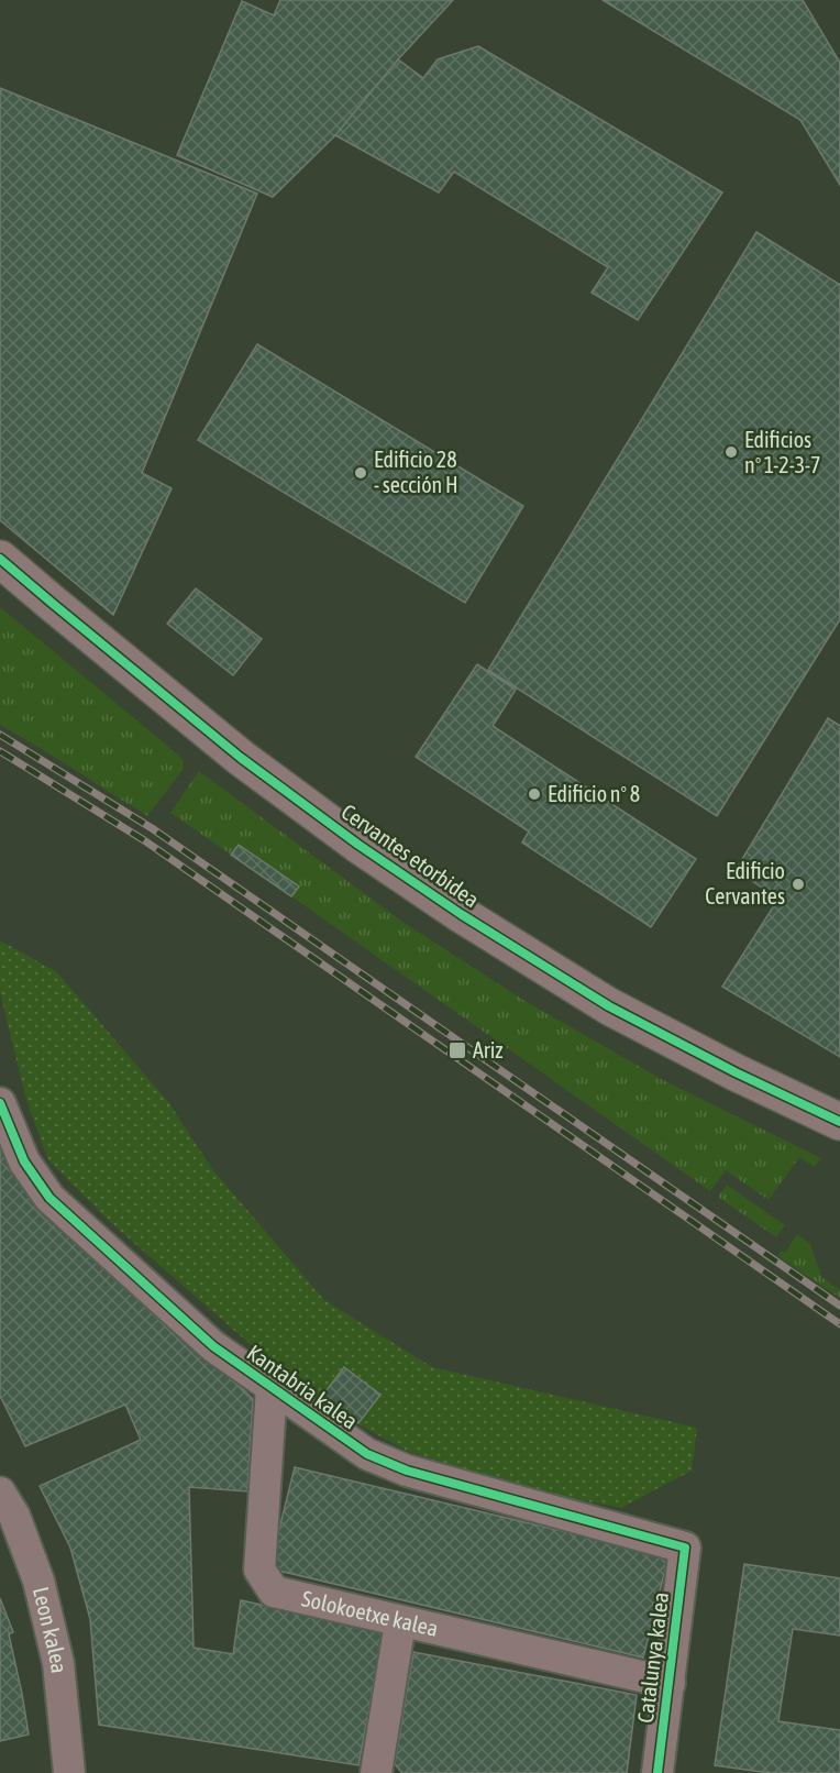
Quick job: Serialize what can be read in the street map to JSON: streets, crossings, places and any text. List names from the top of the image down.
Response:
{
  "streets": {
    "street": [
      "Cervantes etorbidea",
      "Kantabria kalea",
      "Solokoetxe kalea",
      "Leon kalea",
      "Catalunya kalea"
    ]
  },
  "crossings": [
    ["Kantabria kalea", "Solokoetxe kalea"],
    ["Kantabria kalea", "Catalunya kalea"],
    ["Solokoetxe kalea", "Catalunya kalea"]
  ],
  "places": {
    "other": [
      "Edificios nº 1-2-3-7",
      "Edificio 28 - sección H",
      "Edificio nº 8",
      "Edificio Cervantes"
    ],
    "transit": ["Ariz"]
  }
}
